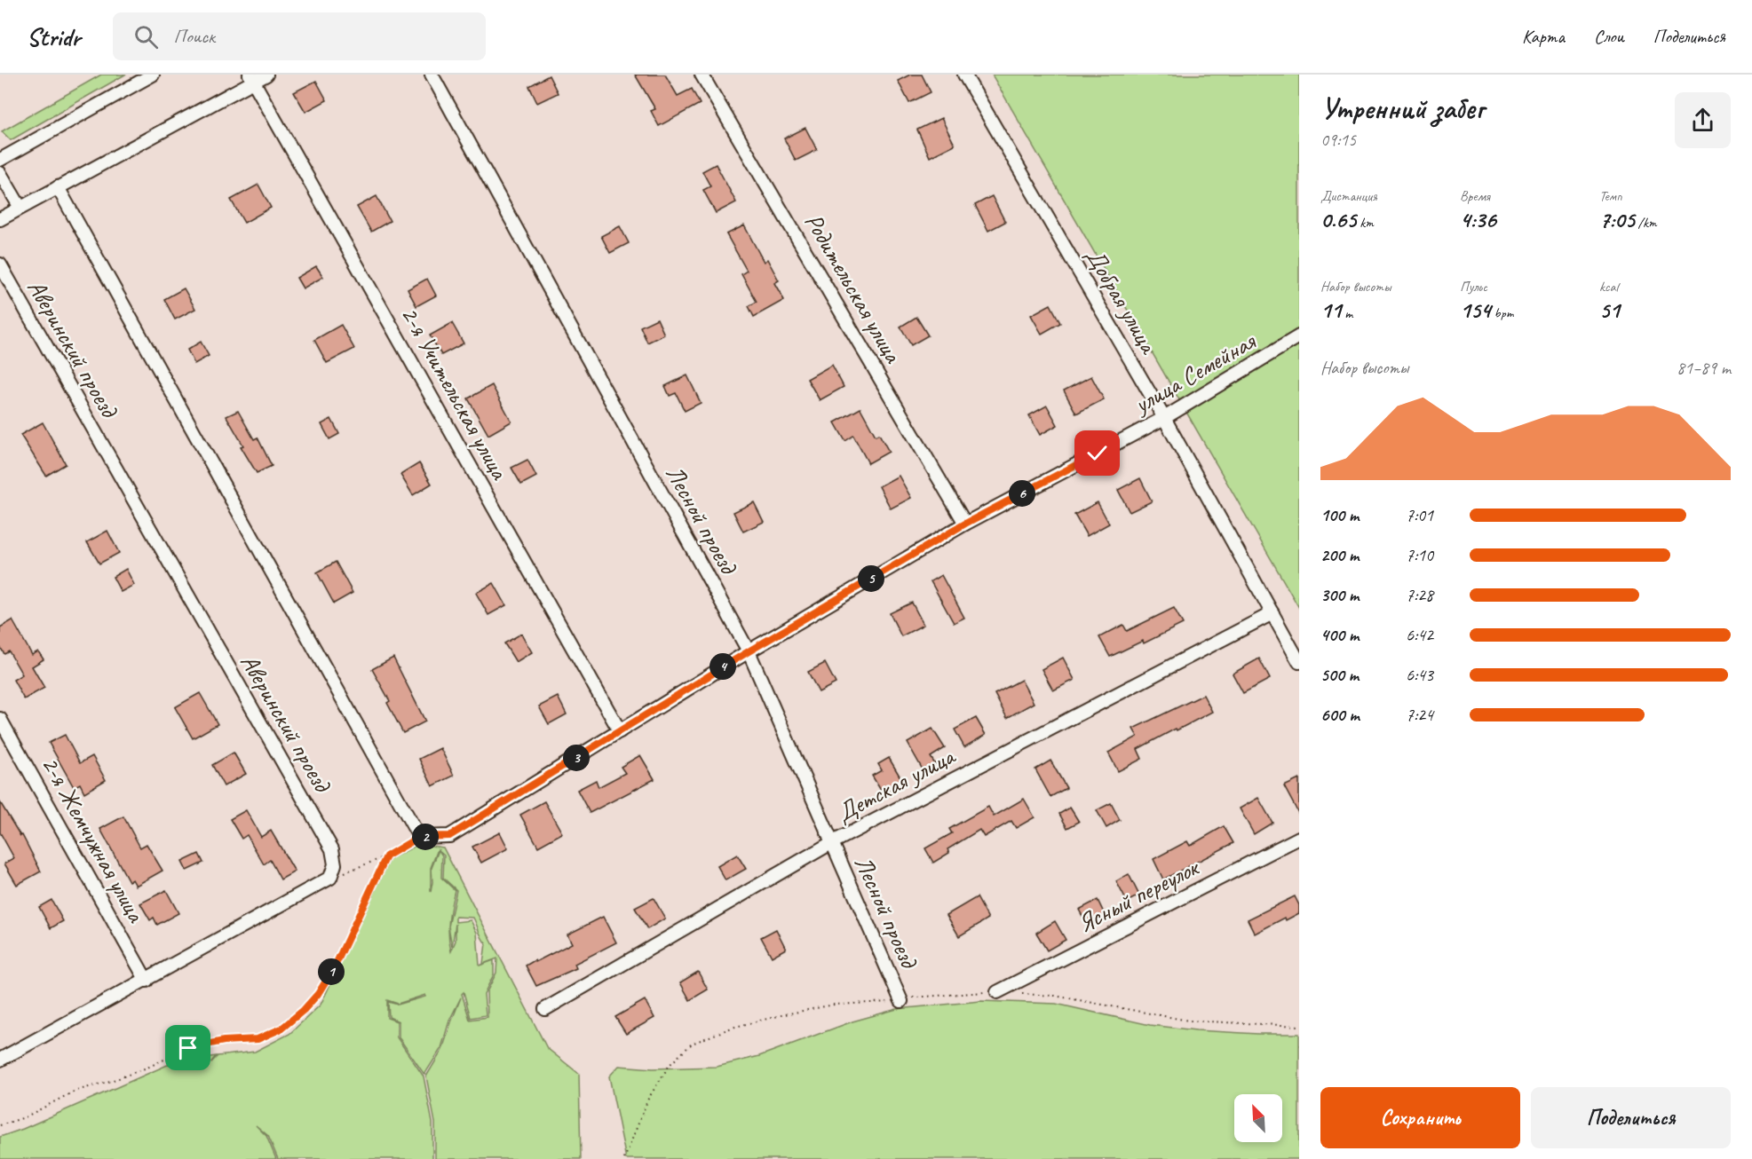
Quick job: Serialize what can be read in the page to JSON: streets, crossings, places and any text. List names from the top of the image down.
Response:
{
  "streets": {
    "street": [
      "Родительская улица",
      "Добрая улица",
      "Аверинский проезд",
      "улица Семейная",
      "2-я Учительская улица",
      "Лесной проезд",
      "Детская улица",
      "2-я Жемчужная улица",
      "Ясный переулок"
    ]
  },
  "crossings": [
    ["Родительская улица", "улица Семейная"],
    ["Добрая улица", "улица Семейная"],
    ["Добрая улица", "Детская улица"],
    ["улица Семейная", "2-я Учительская улица"],
    ["улица Семейная", "Лесной проезд"],
    ["Лесной проезд", "Детская улица"]
  ],
  "north": "top left",
  "page": {
    "header": "Stridr",
    "search": "Поиск",
    "nav": ["Карта", "Слои", "Поделиться"],
    "heading": ["Утренний забег", "09:15"],
    "stats": [
      ["Дистанция", "0.65 km"],
      ["Время", "4:36"],
      ["Темп", "7:05 /km"],
      ["Набор высоты", "11 m"],
      ["Пульс", "154 bpm"],
      ["kcal", "51"]
    ],
    "chart": ["Набор высоты", "81–89 m"],
    "pins": [
      "6",
      "5",
      "4",
      "3",
      "2",
      "1"
    ],
    "list": [
      {
        "name": "100 m",
        "note": "7:01"
      },
      {
        "name": "200 m",
        "note": "7:10"
      },
      {
        "name": "300 m",
        "note": "7:28"
      },
      {
        "name": "400 m",
        "note": "6:42"
      },
      {
        "name": "500 m",
        "note": "6:43"
      },
      {
        "name": "600 m",
        "note": "7:24"
      }
    ],
    "buttons": ["Сохранить", "Поделиться"]
  }
}
